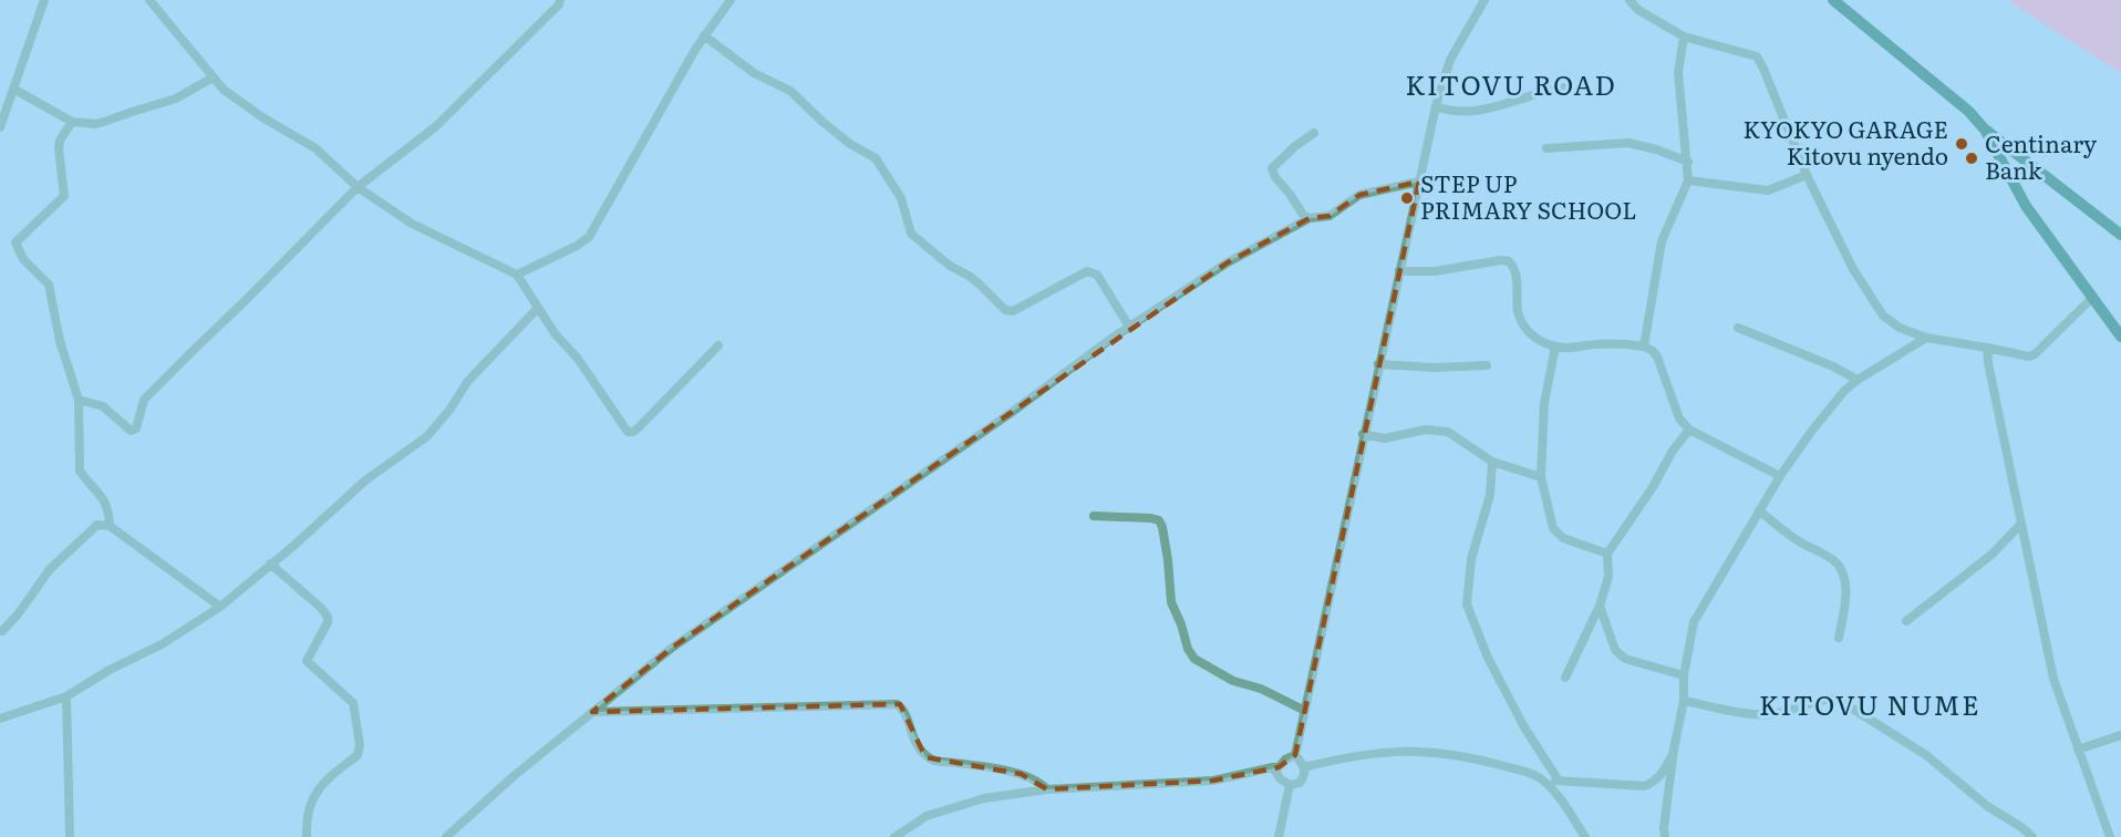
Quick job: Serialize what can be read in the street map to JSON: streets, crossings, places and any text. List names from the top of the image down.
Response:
{
  "districts": ["KITOVU ROAD", "KITOVU NUME"],
  "places": ["KYOKYO GARAGE Kitovu nyendo", "Centinary Bank", "STEP UP PRIMARY SCHOOL"]
}
